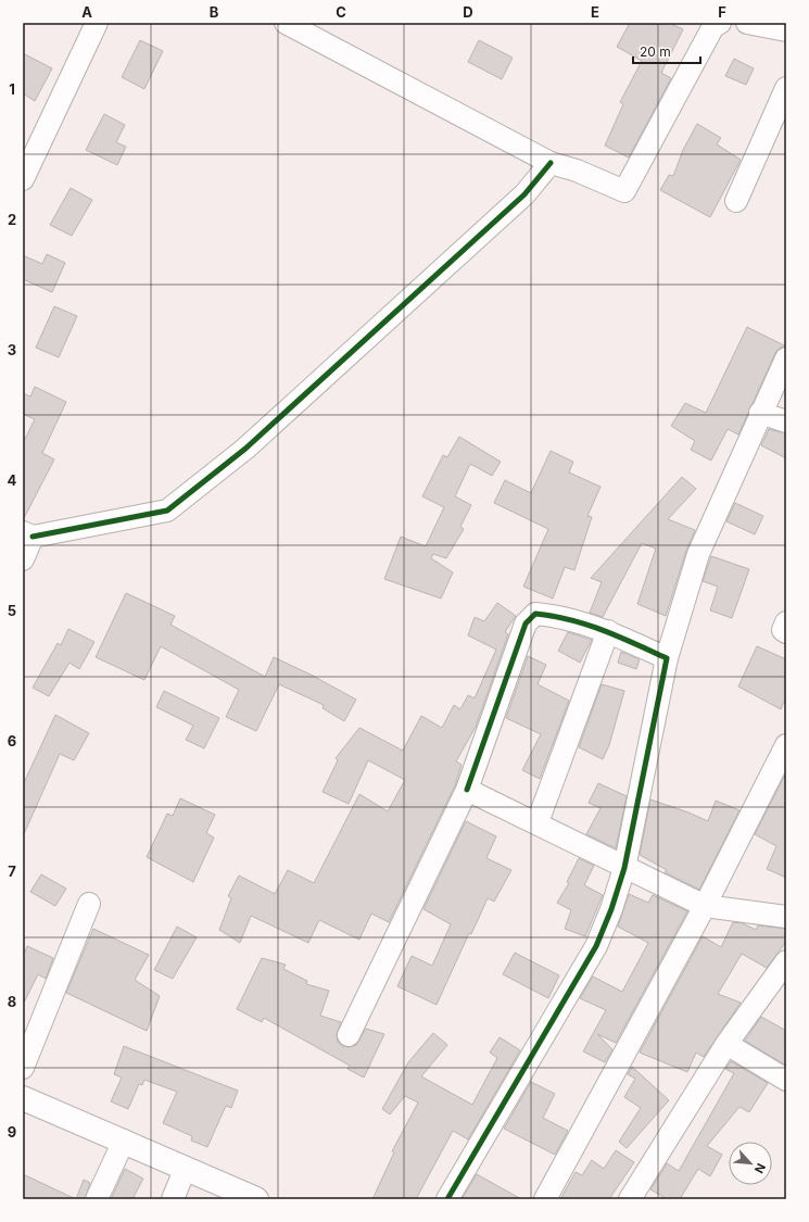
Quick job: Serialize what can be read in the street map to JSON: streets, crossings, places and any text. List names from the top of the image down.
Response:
{
  "scale_bar": "20 m",
  "north": "bottom right",
  "grid": {
    "columns": [
      "A",
      "B",
      "C",
      "D",
      "E",
      "F"
    ],
    "rows": [
      "1",
      "2",
      "3",
      "4",
      "5",
      "6",
      "7",
      "8",
      "9"
    ]
  }
}
